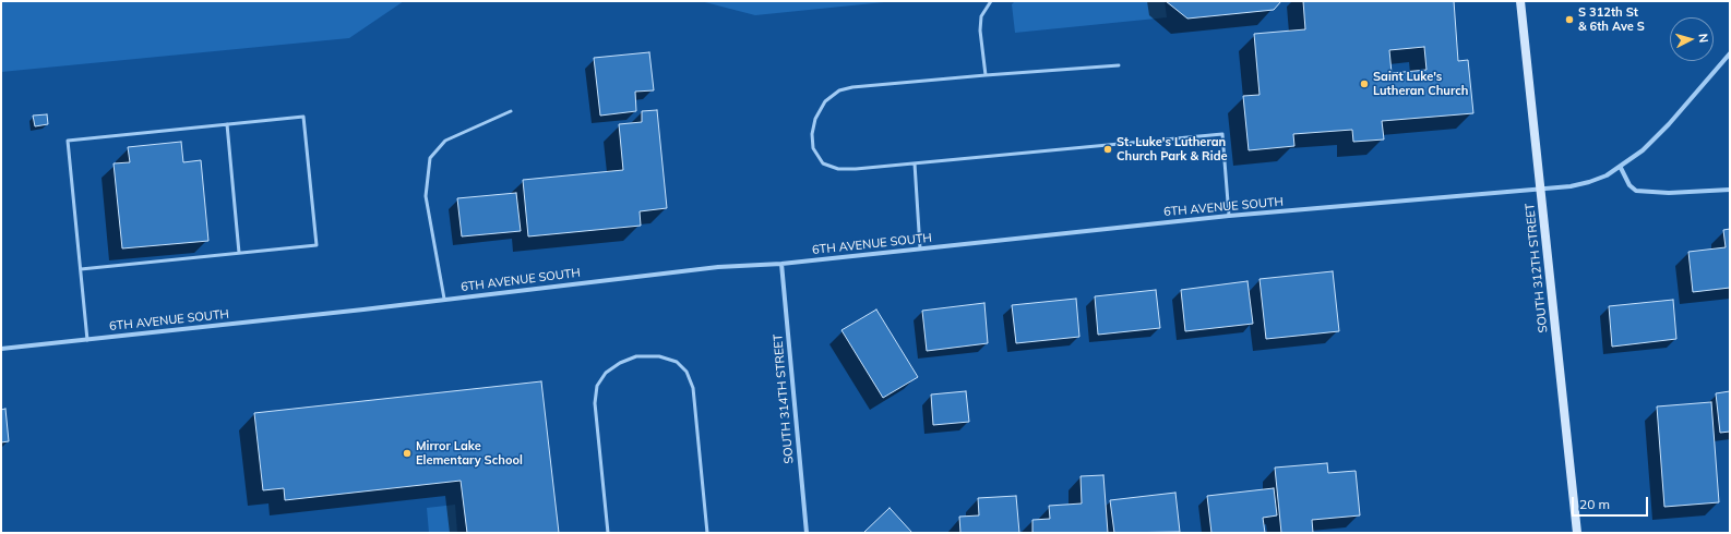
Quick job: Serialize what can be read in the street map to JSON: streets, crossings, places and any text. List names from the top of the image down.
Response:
{
  "streets": {
    "street": ["6TH AVENUE SOUTH", "SOUTH 312TH STREET", "SOUTH 314TH STREET"]
  },
  "crossings": [
    ["6TH AVENUE SOUTH", "SOUTH 312TH STREET"],
    ["6TH AVENUE SOUTH", "SOUTH 314TH STREET"]
  ],
  "places": [
    "S 312th St & 6th Ave S",
    "Saint Luke's Lutheran Church",
    "St. Luke's Lutheran Church Park & Ride",
    "Mirror Lake Elementary School"
  ],
  "scale_bar": "20 m",
  "north": "right"
}
